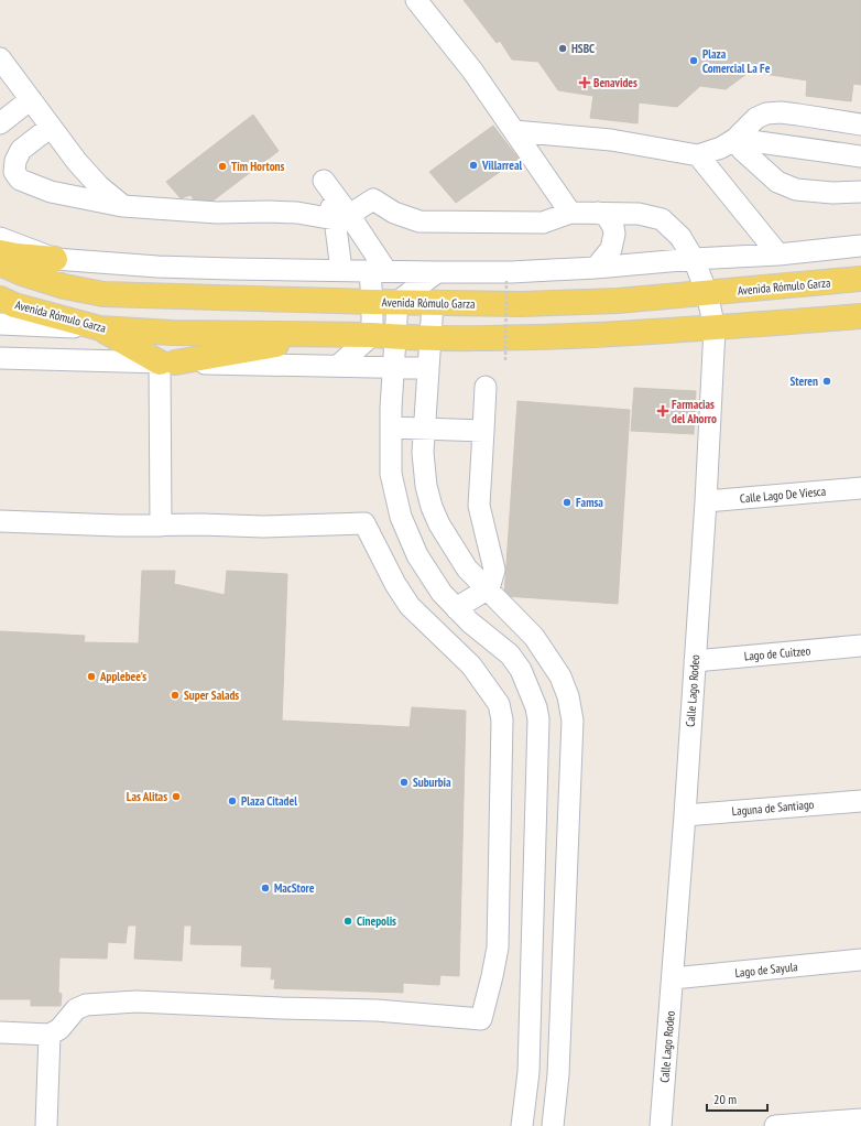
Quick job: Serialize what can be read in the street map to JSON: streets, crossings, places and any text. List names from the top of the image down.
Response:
{
  "streets": {
    "main road": ["Avenida Rómulo Garza"],
    "street": [
      "Calle Lago De Viesca",
      "Lago de Cuitzeo",
      "Calle Lago Rodeo",
      "Laguna de Santiago",
      "Lago de Sayula"
    ]
  },
  "crossings": [
    ["Avenida Rómulo Garza", "Calle Lago Rodeo"],
    ["Calle Lago De Viesca", "Calle Lago Rodeo"],
    ["Lago de Cuitzeo", "Calle Lago Rodeo"],
    ["Calle Lago Rodeo", "Laguna de Santiago"],
    ["Calle Lago Rodeo", "Lago de Sayula"]
  ],
  "places": {
    "other": [
      "HSBC",
      "Plaza Comercial La Fe",
      "Villarreal",
      "Tim Hortons",
      "Steren",
      "Famsa",
      "Applebee's",
      "Super Salads",
      "Suburbia",
      "Las Alitas",
      "Plaza Citadel",
      "MacStore",
      "Cinepolis"
    ],
    "health": ["Benavides", "Farmacias del Ahorro"]
  },
  "scale_bar": "20 m"
}
